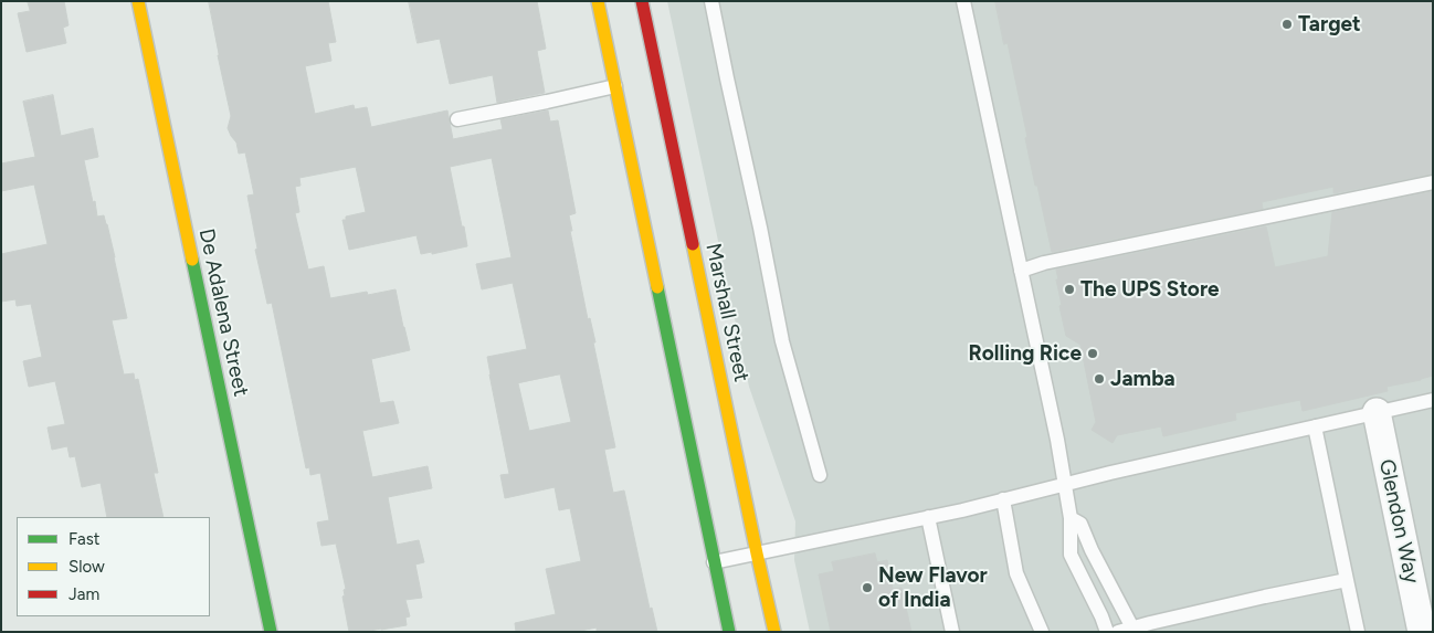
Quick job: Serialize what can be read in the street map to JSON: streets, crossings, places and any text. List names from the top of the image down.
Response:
{
  "streets": {
    "street": ["De Adalena Street", "Marshall Street", "Glendon Way"]
  },
  "places": [
    "Target",
    "The UPS Store",
    "Rolling Rice",
    "Jamba",
    "New Flavor of India"
  ],
  "legend": ["Fast", "Slow", "Jam"]
}
